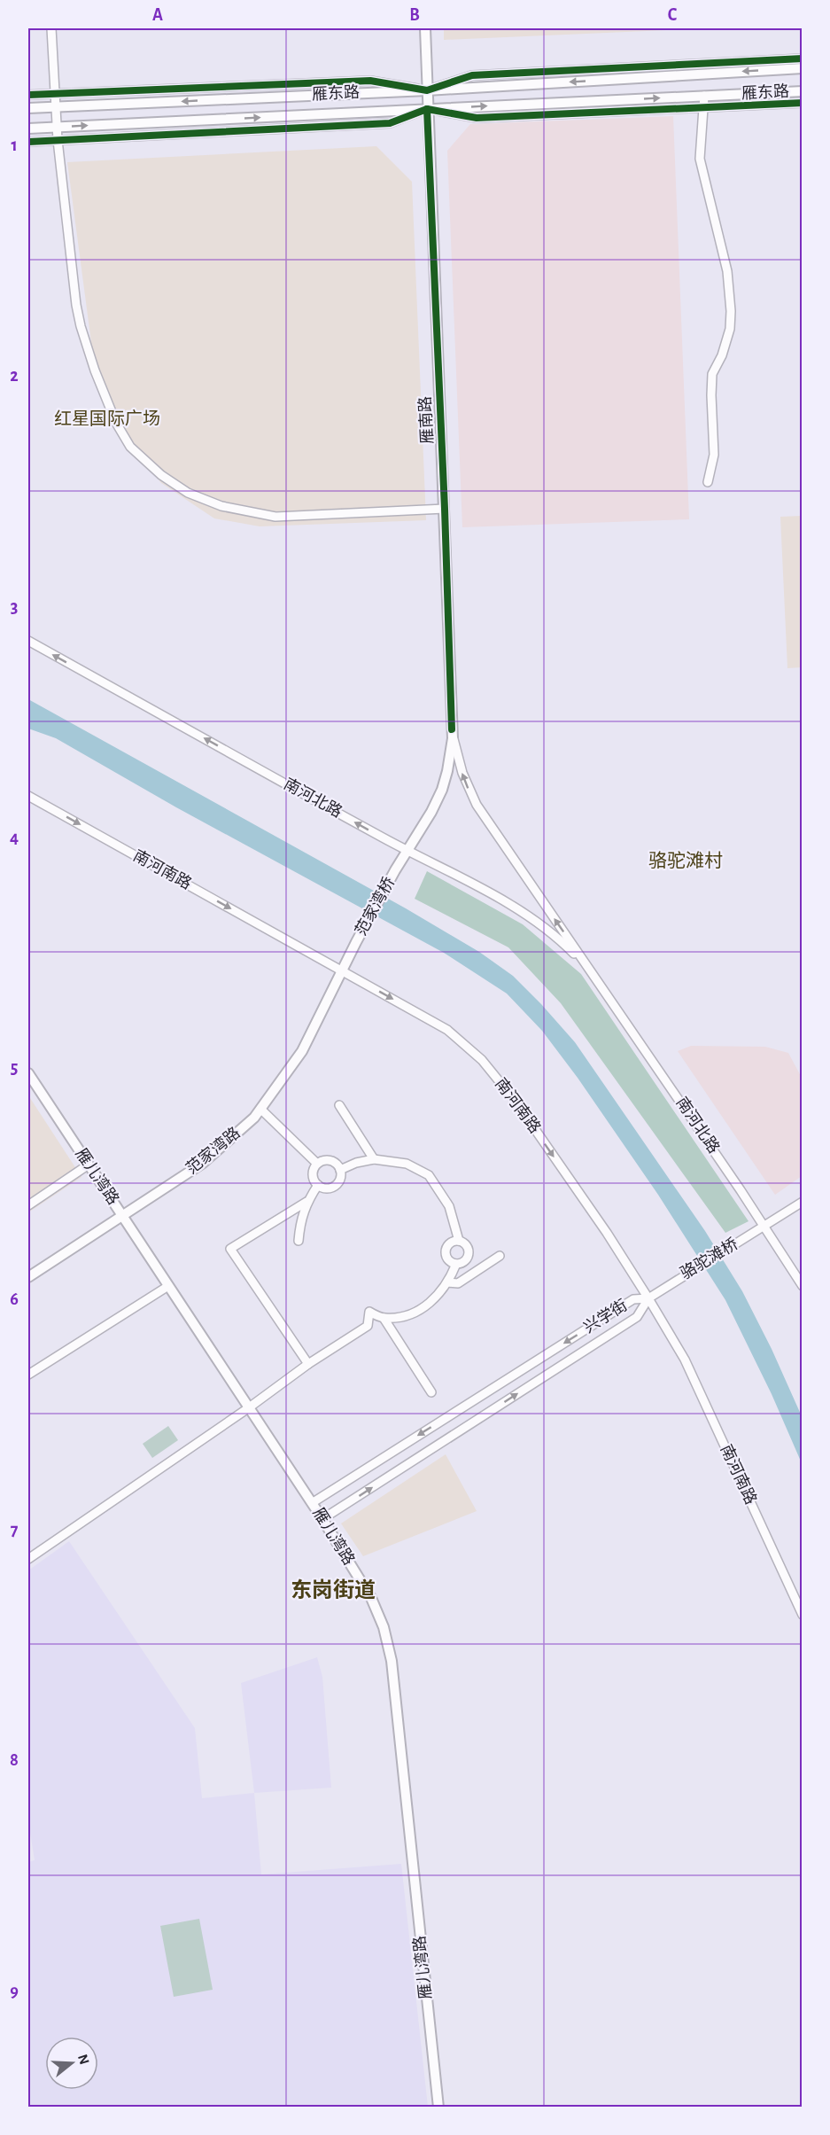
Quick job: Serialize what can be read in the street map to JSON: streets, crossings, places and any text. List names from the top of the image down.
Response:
{
  "streets": {
    "main road": [
      "雁东路",
      "雁南路",
      "范家湾桥",
      "范家湾路",
      "雁儿湾路"
    ],
    "street": [
      "南河北路",
      "南河南路",
      "骆驼滩桥",
      "兴学街"
    ]
  },
  "crossings": [
    ["雁东路", "雁南路"],
    ["雁南路", "南河北路"],
    ["雁南路", "范家湾桥"],
    ["南河北路", "骆驼滩桥"],
    ["南河南路", "范家湾桥"],
    ["南河南路", "范家湾路"],
    ["南河南路", "骆驼滩桥"],
    ["南河南路", "兴学街"],
    ["范家湾桥", "范家湾路"],
    ["范家湾路", "雁儿湾路"],
    ["雁儿湾路", "兴学街"],
    ["骆驼滩桥", "兴学街"]
  ],
  "one_way": ["南河北路", "南河南路"],
  "districts": ["红星国际广场", "骆驼滩村", "东岗街道"],
  "north": "right",
  "grid": {
    "columns": ["A", "B", "C"],
    "rows": [
      "1",
      "2",
      "3",
      "4",
      "5",
      "6",
      "7",
      "8",
      "9"
    ]
  }
}
